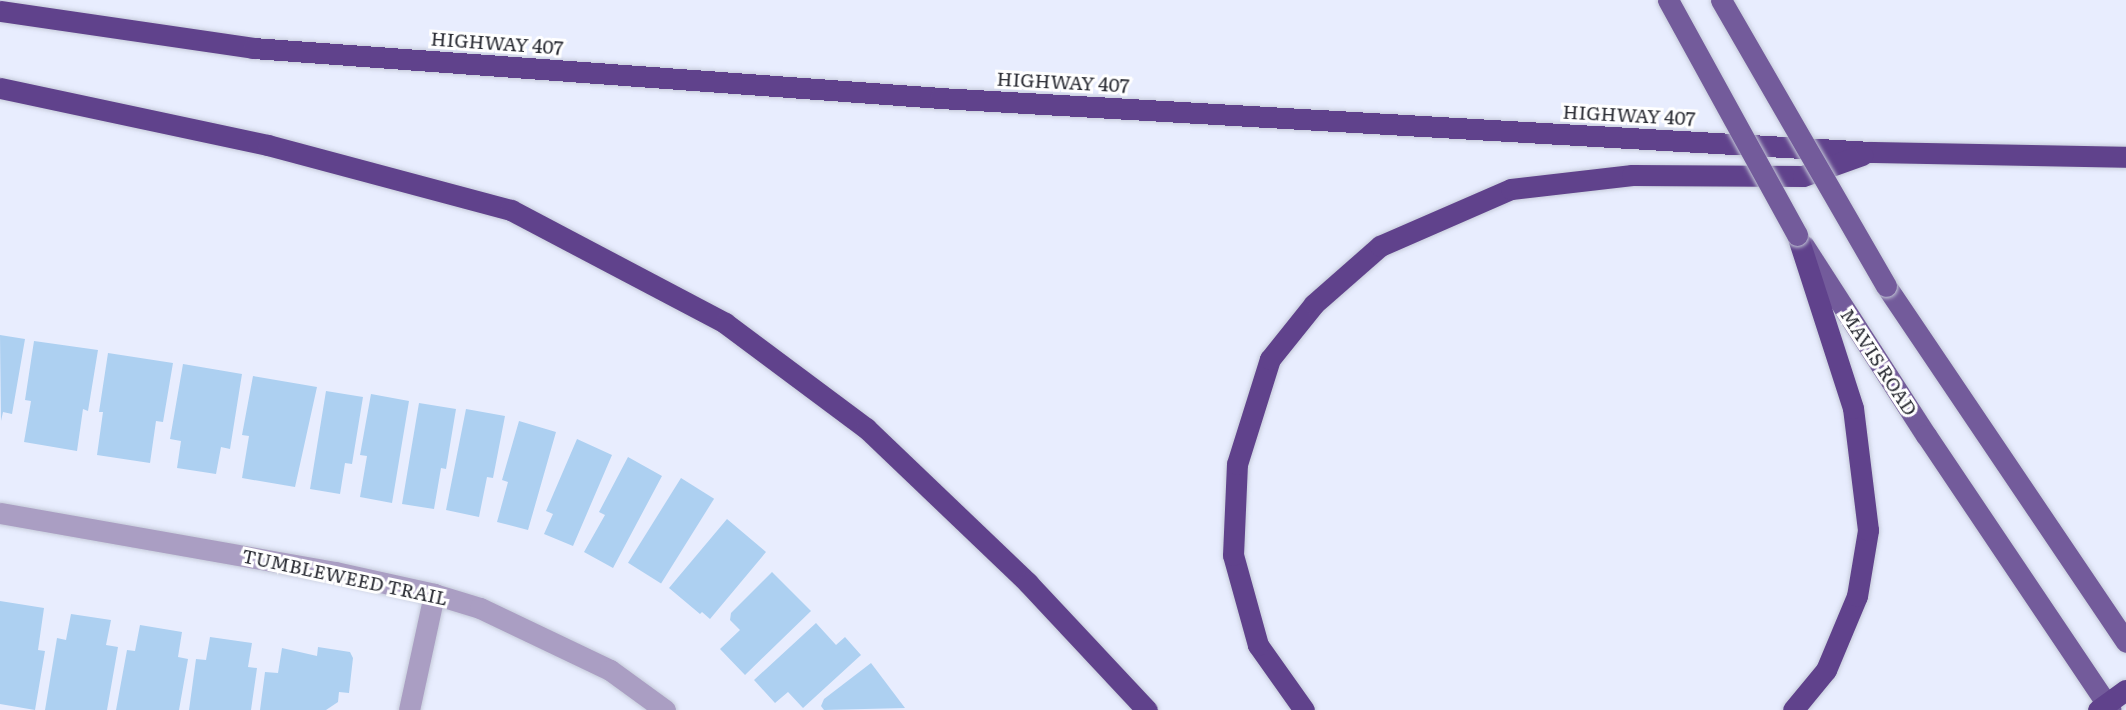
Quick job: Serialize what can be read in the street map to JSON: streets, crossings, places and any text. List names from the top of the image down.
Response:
{
  "streets": {
    "highway": ["HIGHWAY 407"],
    "main road": ["MAVIS ROAD"],
    "street": ["TUMBLEWEED TRAIL"]
  }
}
